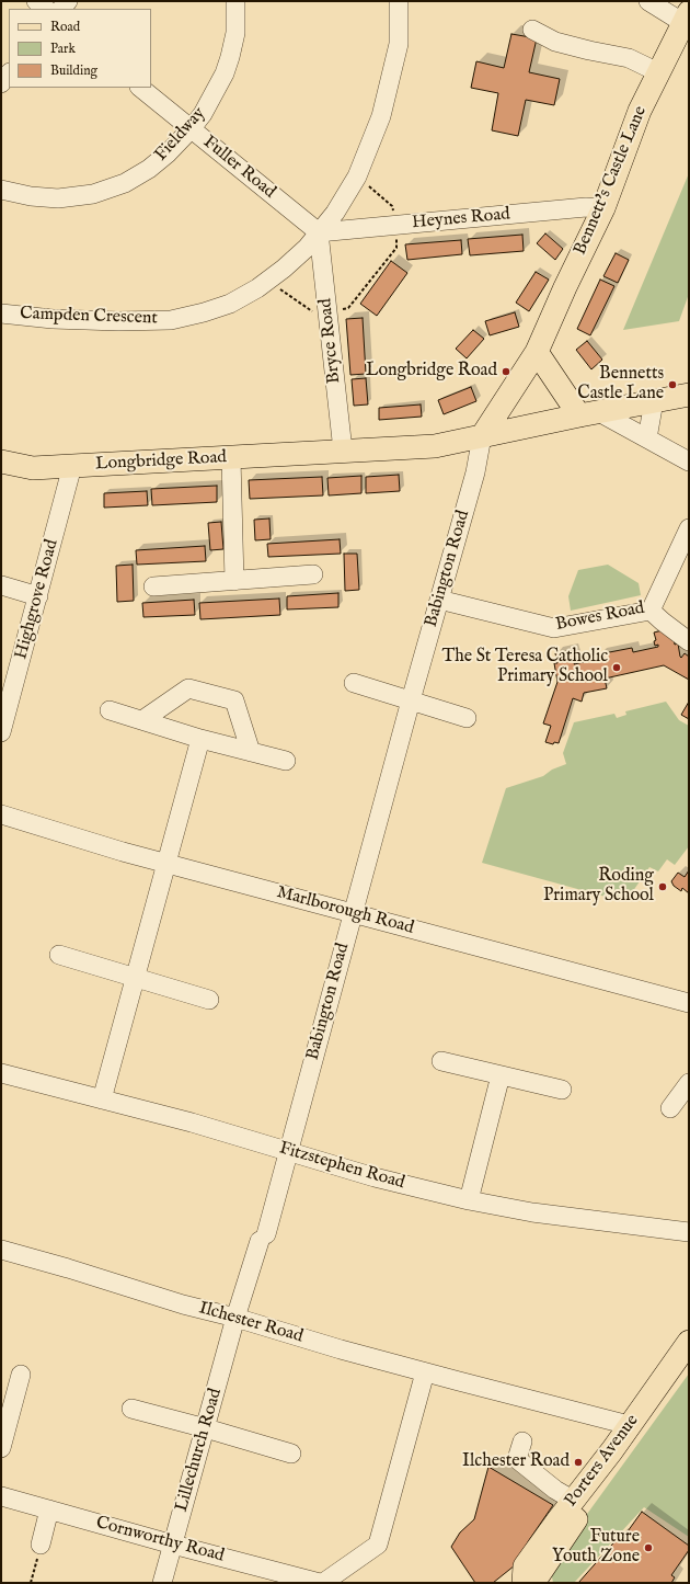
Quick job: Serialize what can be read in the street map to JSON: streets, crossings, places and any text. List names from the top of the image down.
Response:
{
  "streets": {
    "main road": ["Bennett's Castle Lane", "Longbridge Road", "Porters Avenue"],
    "street": [
      "Fieldway",
      "Fuller Road",
      "Heynes Road",
      "Campden Crescent",
      "Bryce Road",
      "Babington Road",
      "Highgrove Road",
      "Bowes Road",
      "Marlborough Road",
      "Fitzstephen Road",
      "Ilchester Road",
      "Lillechurch Road",
      "Cornworthy Road"
    ]
  },
  "crossings": [
    ["Fieldway", "Fuller Road"],
    ["Fuller Road", "Heynes Road"],
    ["Fuller Road", "Campden Crescent"],
    ["Fuller Road", "Bryce Road"],
    ["Bennett's Castle Lane", "Heynes Road"],
    ["Bennett's Castle Lane", "Longbridge Road"],
    ["Bennett's Castle Lane", "Babington Road"],
    ["Heynes Road", "Campden Crescent"],
    ["Heynes Road", "Bryce Road"],
    ["Campden Crescent", "Bryce Road"],
    ["Bryce Road", "Longbridge Road"],
    ["Longbridge Road", "Babington Road"],
    ["Longbridge Road", "Highgrove Road"],
    ["Babington Road", "Bowes Road"],
    ["Babington Road", "Marlborough Road"],
    ["Babington Road", "Fitzstephen Road"],
    ["Babington Road", "Lillechurch Road"],
    ["Ilchester Road", "Lillechurch Road"],
    ["Ilchester Road", "Porters Avenue"],
    ["Ilchester Road", "Cornworthy Road"],
    ["Lillechurch Road", "Cornworthy Road"]
  ],
  "places": [
    "Longbridge Road",
    "Bennetts Castle Lane",
    "The St Teresa Catholic Primary School",
    "Roding Primary School",
    "Ilchester Road",
    "Future Youth Zone"
  ],
  "legend": ["Road", "Park", "Building"]
}
